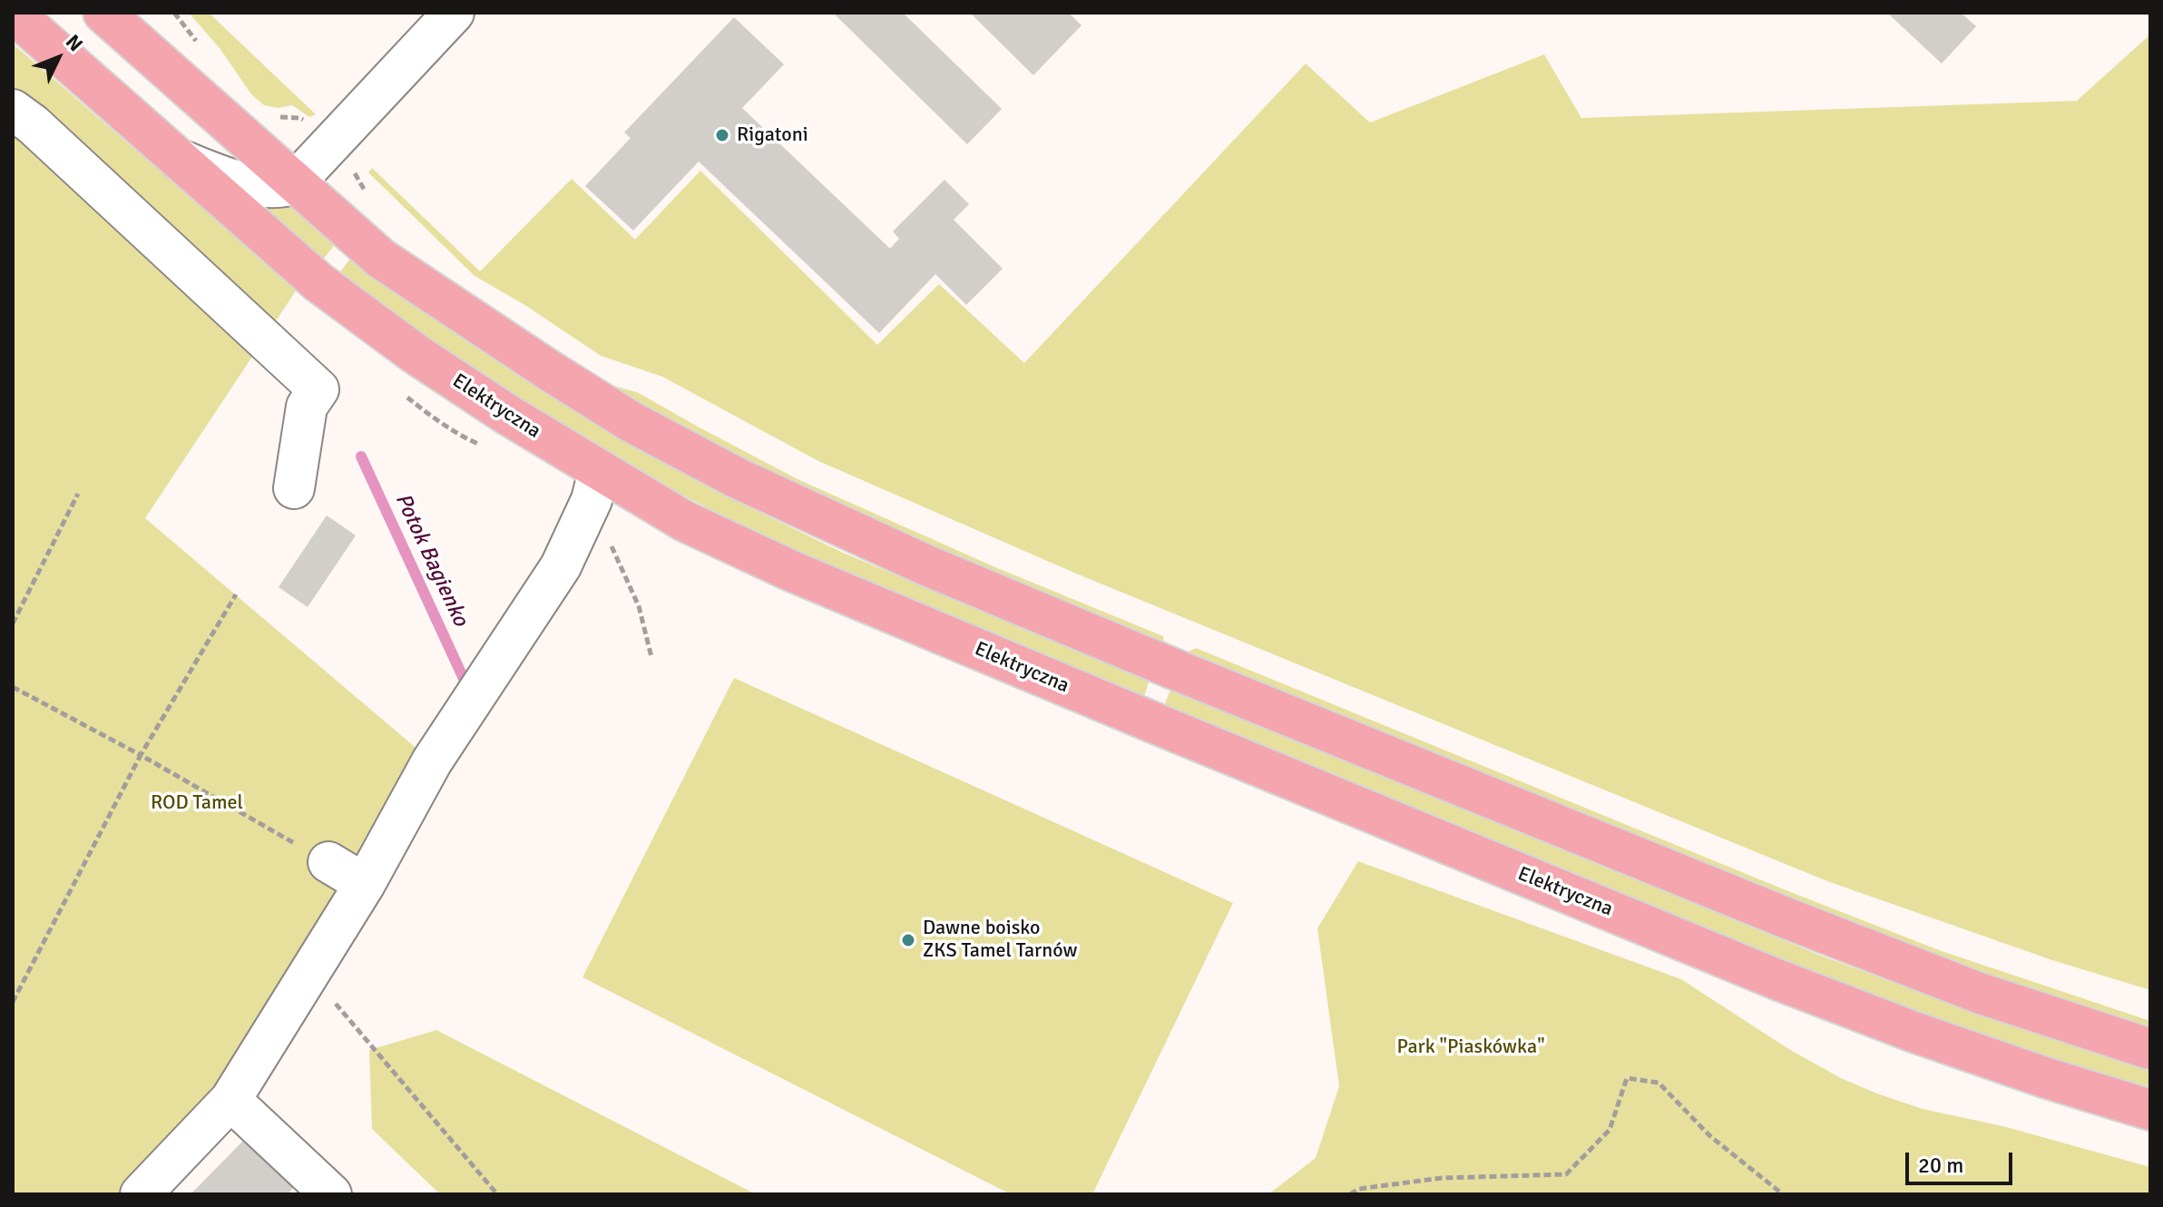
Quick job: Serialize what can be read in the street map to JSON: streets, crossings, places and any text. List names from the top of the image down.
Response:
{
  "streets": {
    "main road": ["Elektryczna"]
  },
  "water": ["Potok Bagienko"],
  "parks": ["ROD Tamel", "Park \"Piaskówka\""],
  "places": ["Rigatoni", "Dawne boisko ZKS Tamel Tarnów"],
  "scale_bar": "20 m",
  "north": "top right"
}
